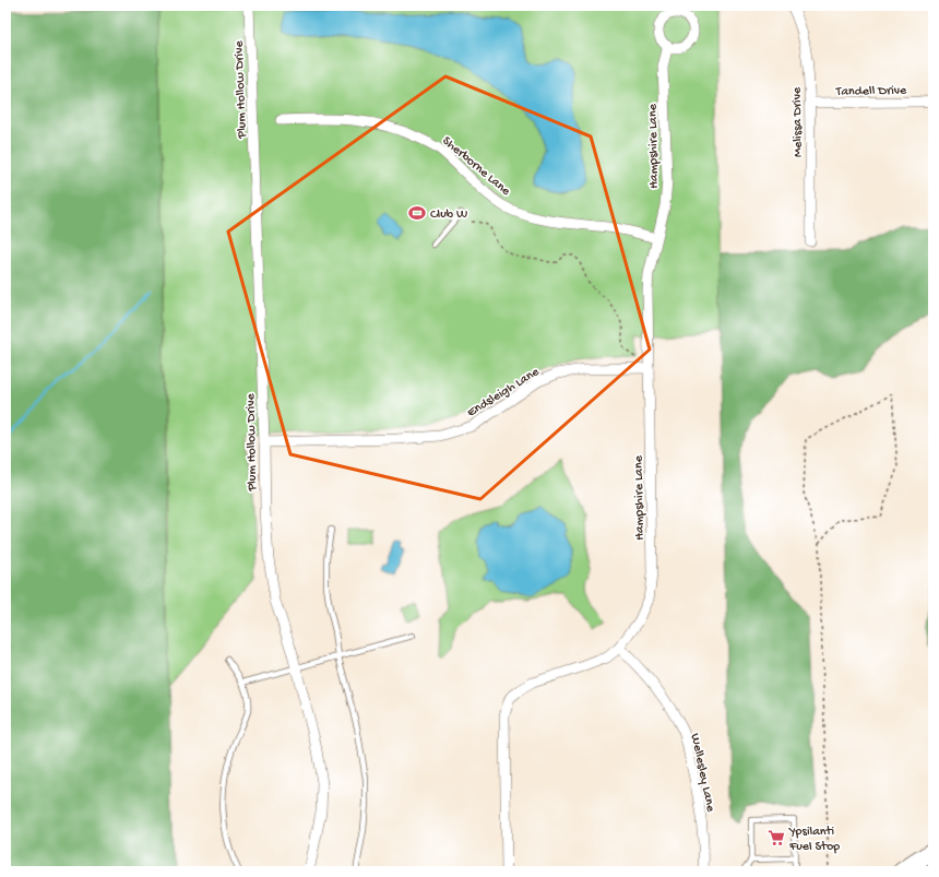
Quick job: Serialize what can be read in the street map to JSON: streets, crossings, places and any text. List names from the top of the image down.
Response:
{
  "streets": {
    "street": [
      "Plum Hollow Drive",
      "Tandell Drive",
      "Melissa Drive",
      "Hampshire Lane",
      "Sherborne Lane",
      "Endsleigh Lane",
      "Wellesley Lane"
    ]
  },
  "crossings": [
    ["Plum Hollow Drive", "Endsleigh Lane"],
    ["Tandell Drive", "Melissa Drive"],
    ["Hampshire Lane", "Sherborne Lane"],
    ["Hampshire Lane", "Endsleigh Lane"],
    ["Hampshire Lane", "Wellesley Lane"]
  ],
  "places": {
    "sports": ["Club W"],
    "supermarket": ["Ypsilanti Fuel Stop"]
  }
}
